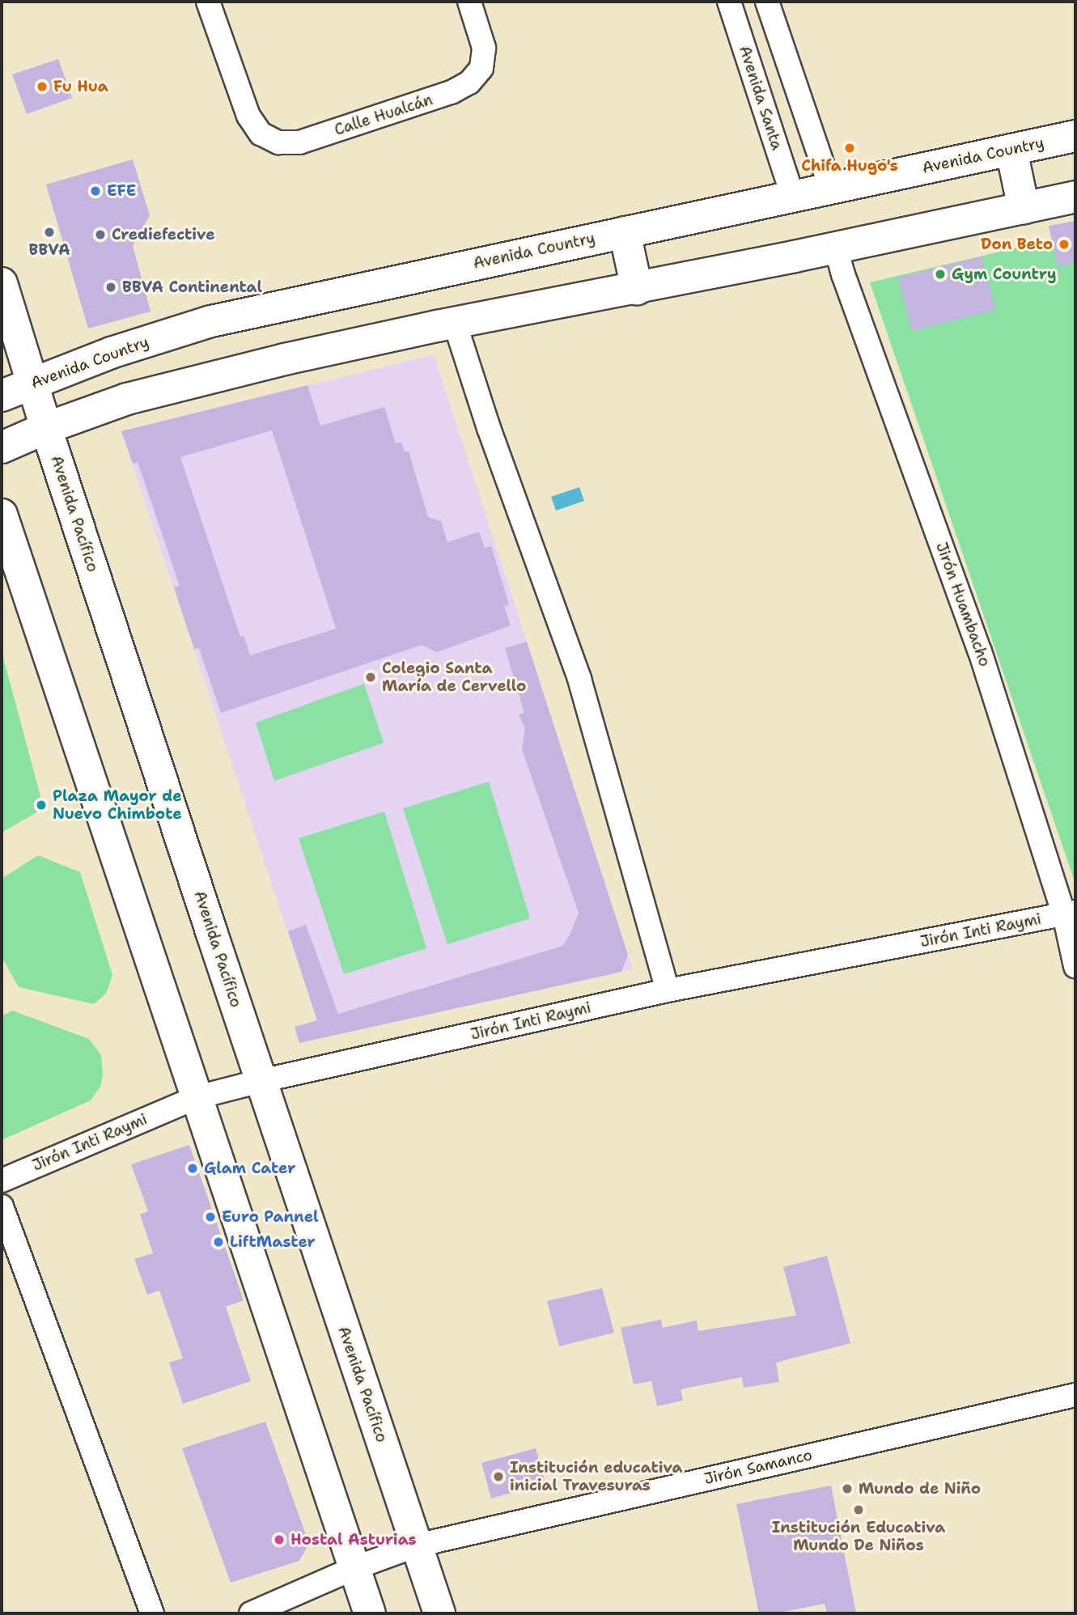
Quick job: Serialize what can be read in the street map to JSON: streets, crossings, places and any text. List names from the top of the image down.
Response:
{
  "streets": {
    "main road": ["Avenida Country", "Avenida Pacífico"],
    "street": [
      "Avenida Santa",
      "Calle Hualcán",
      "Jirón Huambacho",
      "Jirón Inti Raymi",
      "Jirón Samanco"
    ]
  },
  "crossings": [
    ["Avenida Santa", "Avenida Country"],
    ["Avenida Country", "Avenida Pacífico"],
    ["Avenida Pacífico", "Jirón Inti Raymi"],
    ["Avenida Pacífico", "Jirón Samanco"],
    ["Jirón Huambacho", "Jirón Inti Raymi"]
  ],
  "places": [
    "Fu Hua",
    "Chifa Hugo's",
    "EFE",
    "BBVA",
    "Crediefective",
    "Don Beto",
    "Gym Country",
    "BBVA Continental",
    "Colegio Santa María de Cervello",
    "Plaza Mayor de Nuevo Chimbote",
    "Glam Cater",
    "Euro Pannel",
    "LiftMaster",
    "Institución educativa inicial Travesuras",
    "Mundo de Niño",
    "Institución Educativa Mundo De Niños",
    "Hostal Asturias"
  ]
}
